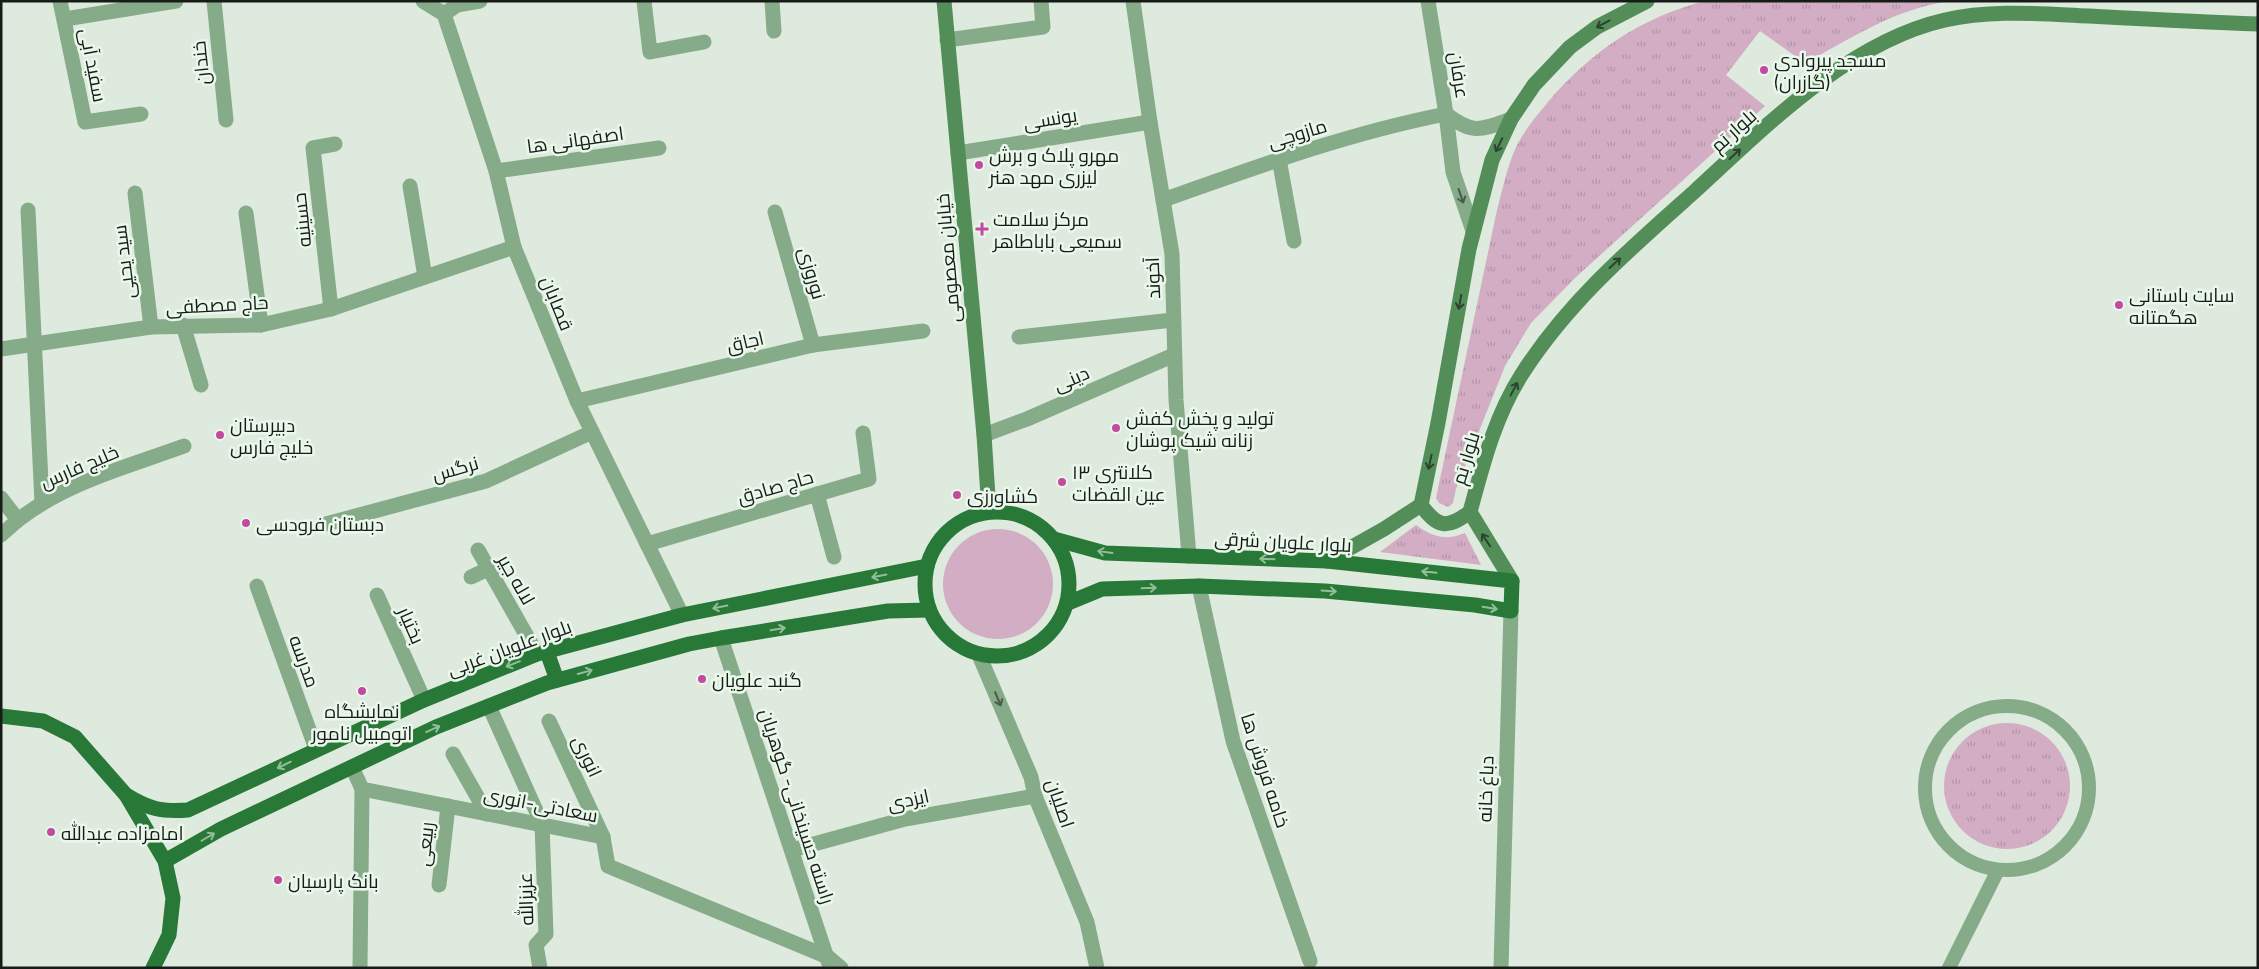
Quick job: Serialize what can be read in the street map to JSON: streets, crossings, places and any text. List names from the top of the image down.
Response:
{
  "streets": {
    "main road": [
      "بلوار بَم",
      "خیابان معصومی",
      "بلوار علویان شرقی",
      "بلوار علویان غربی"
    ],
    "street": [
      "خندان",
      "سفید آبی",
      "عرفان",
      "یونسی",
      "مازوچی",
      "اصفهانی ها",
      "حسینیه",
      "سید یحیی",
      "نوروزی",
      "آخوند",
      "قصابان",
      "حاج مصطفی",
      "اجاق",
      "دینی",
      "خلیج فارس",
      "نرگس",
      "حاج صادق",
      "لاله جیر",
      "بختیار",
      "مدرسه",
      "انوری",
      "خامه فروش ها",
      "دباغ خانه",
      "ایزدی",
      "اصلیان",
      "سعادتی-انوری",
      "راسته حسینخانی- گوهریان",
      "ربیعی",
      "عزیزالله"
    ]
  },
  "crossings": [
    ["عرفان", "بلوار بَم"],
    ["عرفان", "مازوچی"],
    ["یونسی", "خیابان معصومی"],
    ["یونسی", "آخوند"],
    ["بلوار بَم", "بلوار علویان شرقی"],
    ["مازوچی", "آخوند"],
    ["اصفهانی ها", "قصابان"],
    ["حسینیه", "حاج مصطفی"],
    ["خیابان معصومی", "دینی"],
    ["خیابان معصومی", "بلوار علویان شرقی"],
    ["خیابان معصومی", "بلوار علویان غربی"],
    ["خیابان معصومی", "اصلیان"],
    ["سید یحیی", "حاج مصطفی"],
    ["نوروزی", "اجاق"],
    ["آخوند", "دینی"],
    ["آخوند", "بلوار علویان شرقی"],
    ["قصابان", "حاج مصطفی"],
    ["قصابان", "اجاق"],
    ["قصابان", "نرگس"],
    ["قصابان", "حاج صادق"],
    ["قصابان", "بلوار علویان غربی"],
    ["بلوار علویان شرقی", "بلوار علویان غربی"],
    ["بلوار علویان شرقی", "اصلیان"],
    ["لاله جیر", "بلوار علویان غربی"],
    ["بختیار", "بلوار علویان غربی"],
    ["بلوار علویان غربی", "مدرسه"],
    ["بلوار علویان غربی", "اصلیان"],
    ["انوری", "سعادتی-انوری"],
    ["ایزدی", "اصلیان"],
    ["ایزدی", "راسته حسینخانی- گوهریان"],
    ["سعادتی-انوری", "راسته حسینخانی- گوهریان"],
    ["سعادتی-انوری", "ربیعی"],
    ["سعادتی-انوری", "عزیزالله"]
  ],
  "one_way": ["اصلیان"],
  "places": {
    "other": [
      "مسجد پیروادی (گازران)",
      "مهرو پلاک و برش لیزری مهد هنر",
      "سایت باستانی هگمتانه",
      "تولید و پخش کفش زنانه شیک پوشان",
      "دبیرستان خلیج فارس",
      "کلانتری ۱۳ عین القضات",
      "کشاورزی",
      "دبستان فرودسی",
      "گنبد علویان",
      "نمایشگاه اتومبیل نامور",
      "امامزاده عبدالله",
      "بانک پارسیان"
    ],
    "health": ["مرکز سلامت سمیعی باباطاهر"]
  }
}
